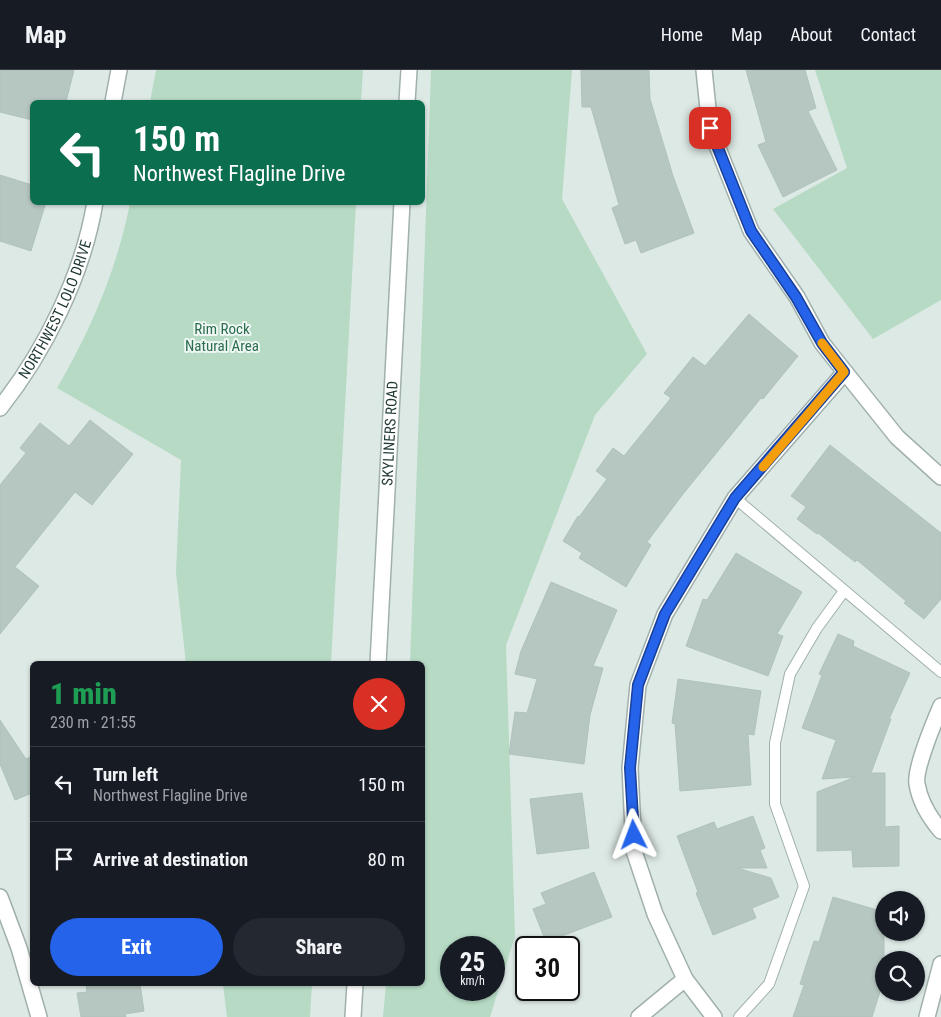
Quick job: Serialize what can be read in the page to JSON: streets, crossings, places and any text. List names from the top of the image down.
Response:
{
  "streets": {
    "street": ["NORTHWEST LOLO DRIVE", "SKYLINERS ROAD"]
  },
  "parks": ["Rim Rock Natural Area"],
  "page": {
    "header": "Map",
    "nav": [
      "Home",
      "Map",
      "About",
      "Contact"
    ],
    "turn": ["150 m", "Northwest Flagline Drive"],
    "heading": ["1 min", "230 m · 21:55"],
    "list": [
      {
        "name": "Turn left",
        "note": "Northwest Flagline Drive",
        "value": "150 m"
      },
      {
        "name": "Arrive at destination",
        "value": "80 m"
      }
    ],
    "buttons": ["Exit", "Share"],
    "speed": "25 km/h",
    "limit": "30"
  }
}
